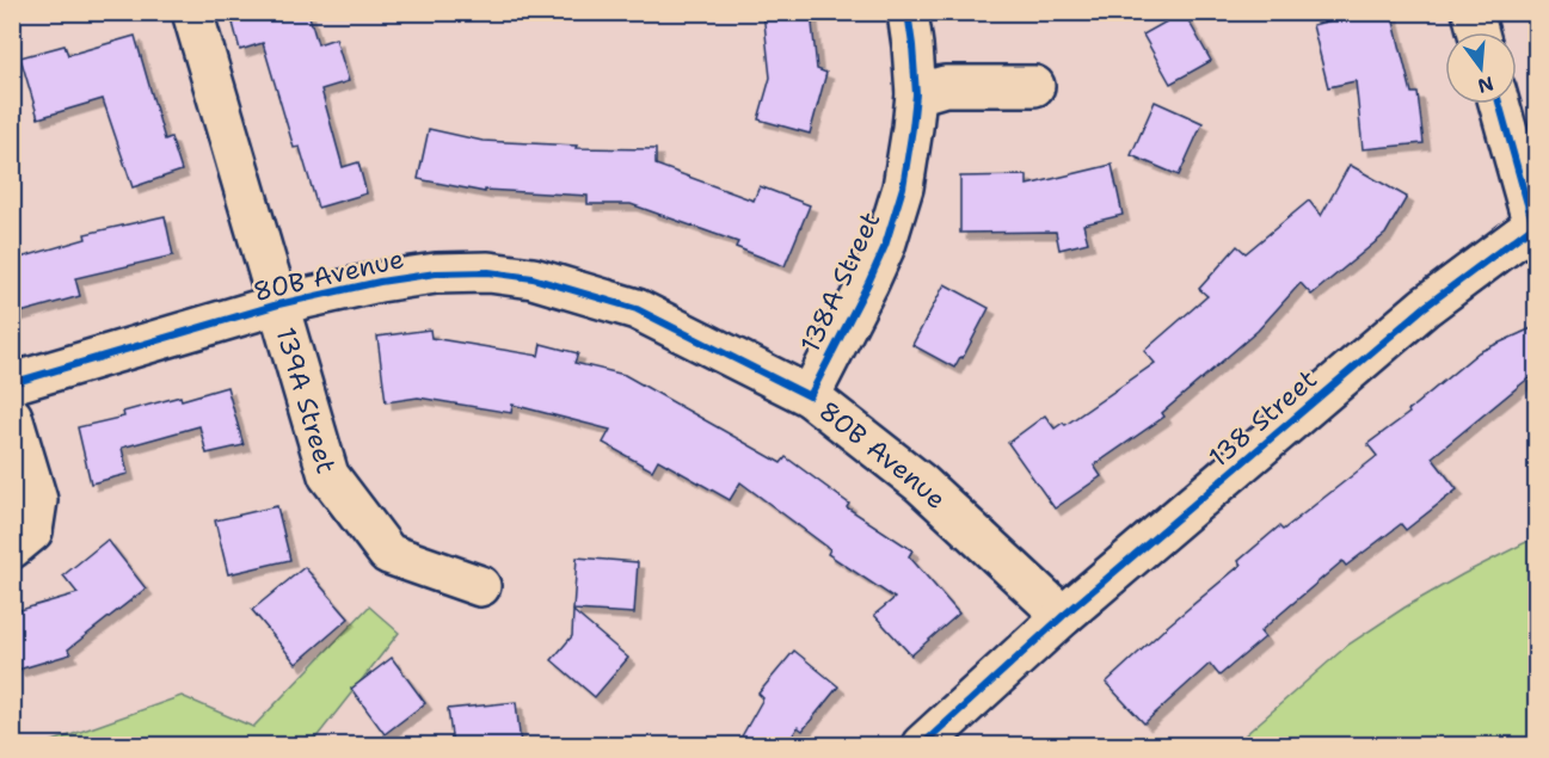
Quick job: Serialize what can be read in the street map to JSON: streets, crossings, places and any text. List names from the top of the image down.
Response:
{
  "streets": {
    "street": [
      "80B Avenue",
      "138A Street",
      "139A Street",
      "138 Street"
    ]
  },
  "crossings": [
    ["80B Avenue", "138A Street"],
    ["80B Avenue", "139A Street"],
    ["80B Avenue", "138 Street"]
  ],
  "north": "bottom"
}
